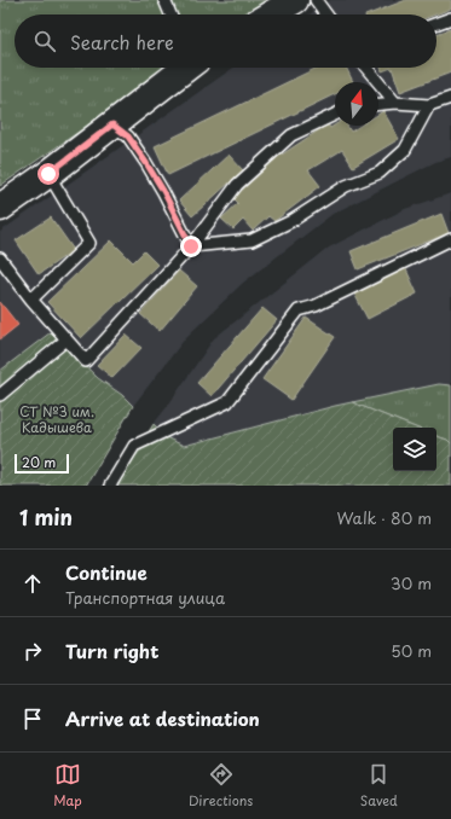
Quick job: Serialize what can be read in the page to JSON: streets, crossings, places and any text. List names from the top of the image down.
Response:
{
  "parks": ["СТ №3 им. Кадышева"],
  "scale_bar": "20 m",
  "north": "top",
  "page": {
    "search": "Search here",
    "scale": "20 m",
    "heading": ["1 min", "Walk · 80 m"],
    "list": [
      ["Continue", "Транспортная улица", "30 m"],
      ["Turn right", "50 m"],
      "Arrive at destination"
    ],
    "nav": ["Map", "Directions", "Saved"]
  }
}
